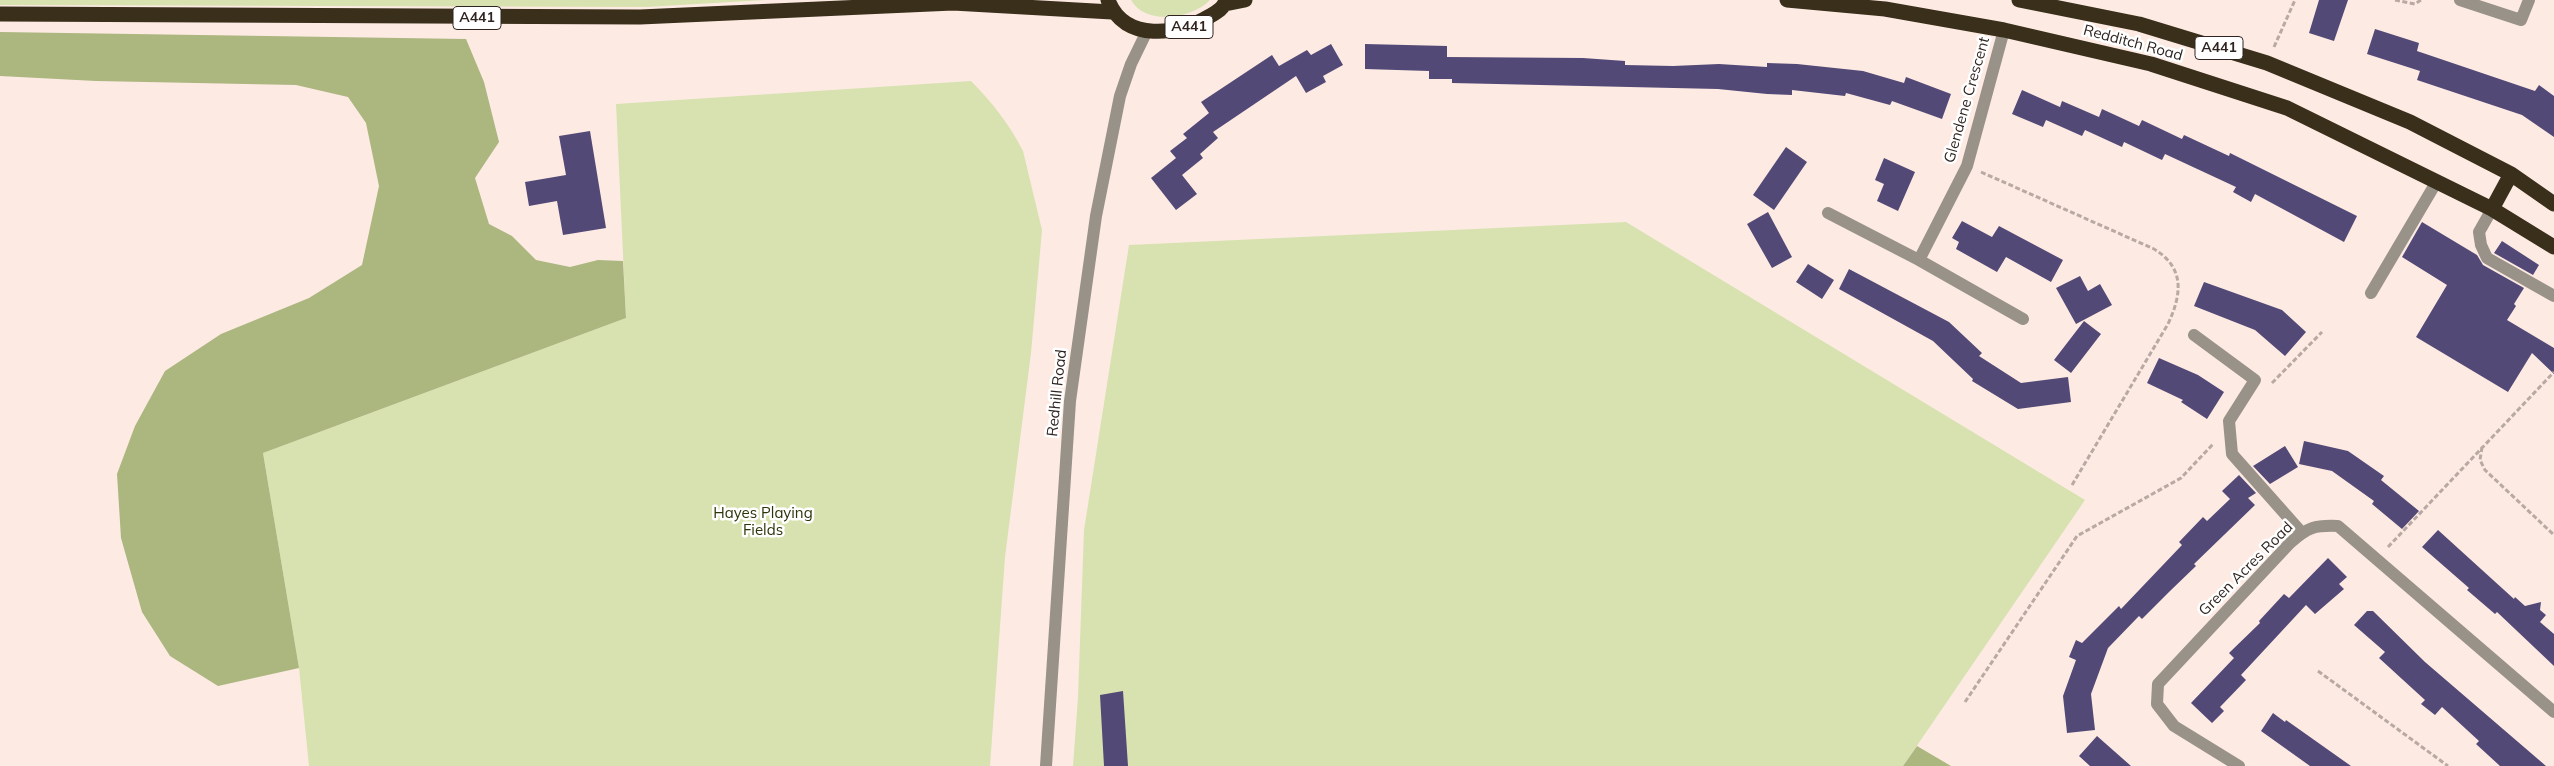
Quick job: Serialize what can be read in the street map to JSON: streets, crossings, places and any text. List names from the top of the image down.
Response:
{
  "streets": {
    "highway": ["A441", "Redditch Road"],
    "street": ["Glendene Crescent", "Redhill Road", "Green Acres Road"]
  },
  "crossings": [
    ["A441", "Redhill Road"],
    ["Redditch Road", "Glendene Crescent"]
  ],
  "parks": ["Hayes Playing Fields"]
}
